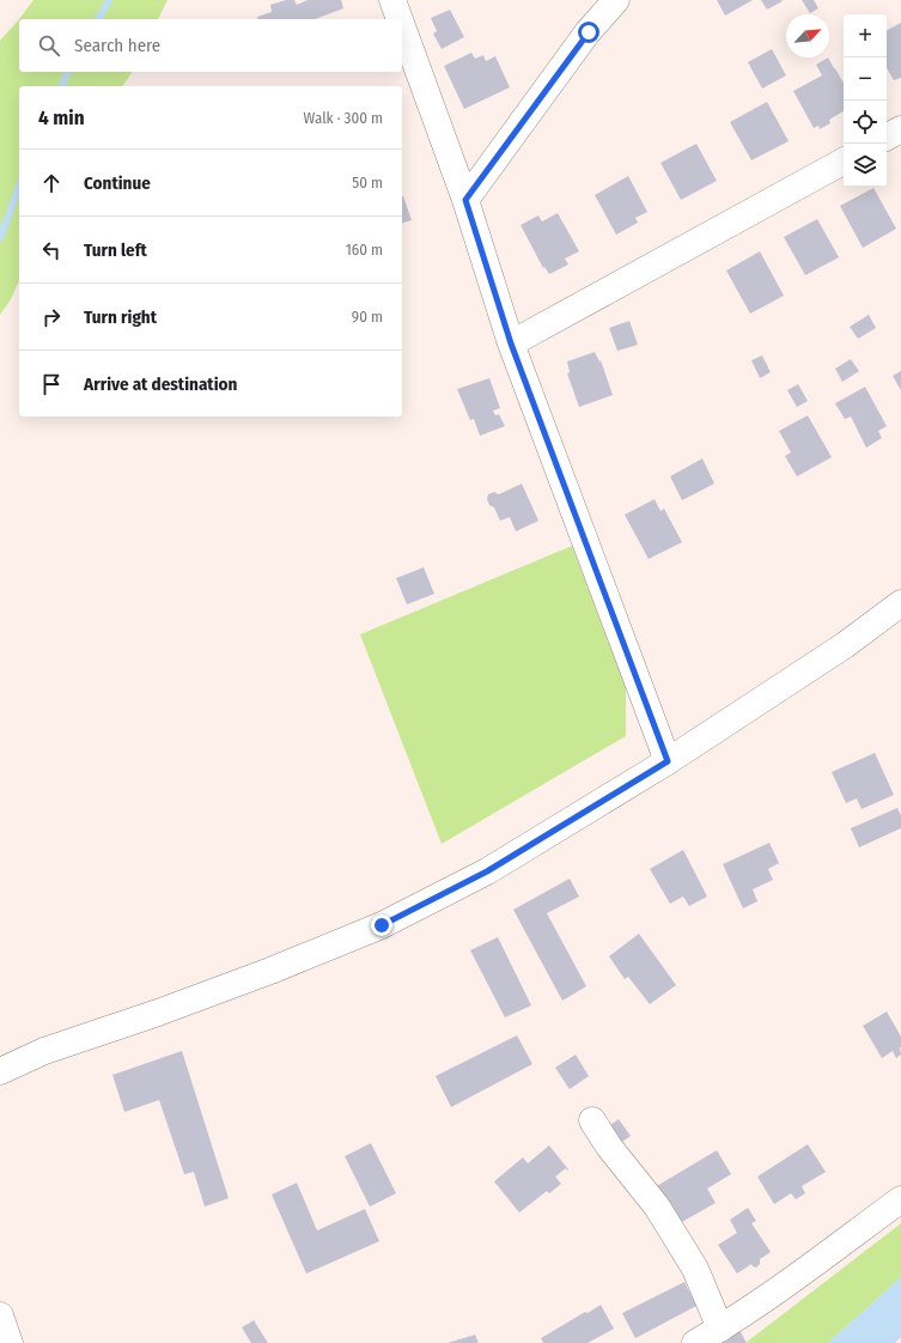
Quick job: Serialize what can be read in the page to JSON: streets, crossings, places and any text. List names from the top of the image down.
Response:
{
  "north": "top right",
  "page": {
    "map_buttons": ["+", "−"],
    "search": "Search here",
    "heading": ["4 min", "Walk · 300 m"],
    "list": [
      ["Continue", "50 m"],
      ["Turn left", "160 m"],
      ["Turn right", "90 m"],
      "Arrive at destination"
    ]
  }
}
